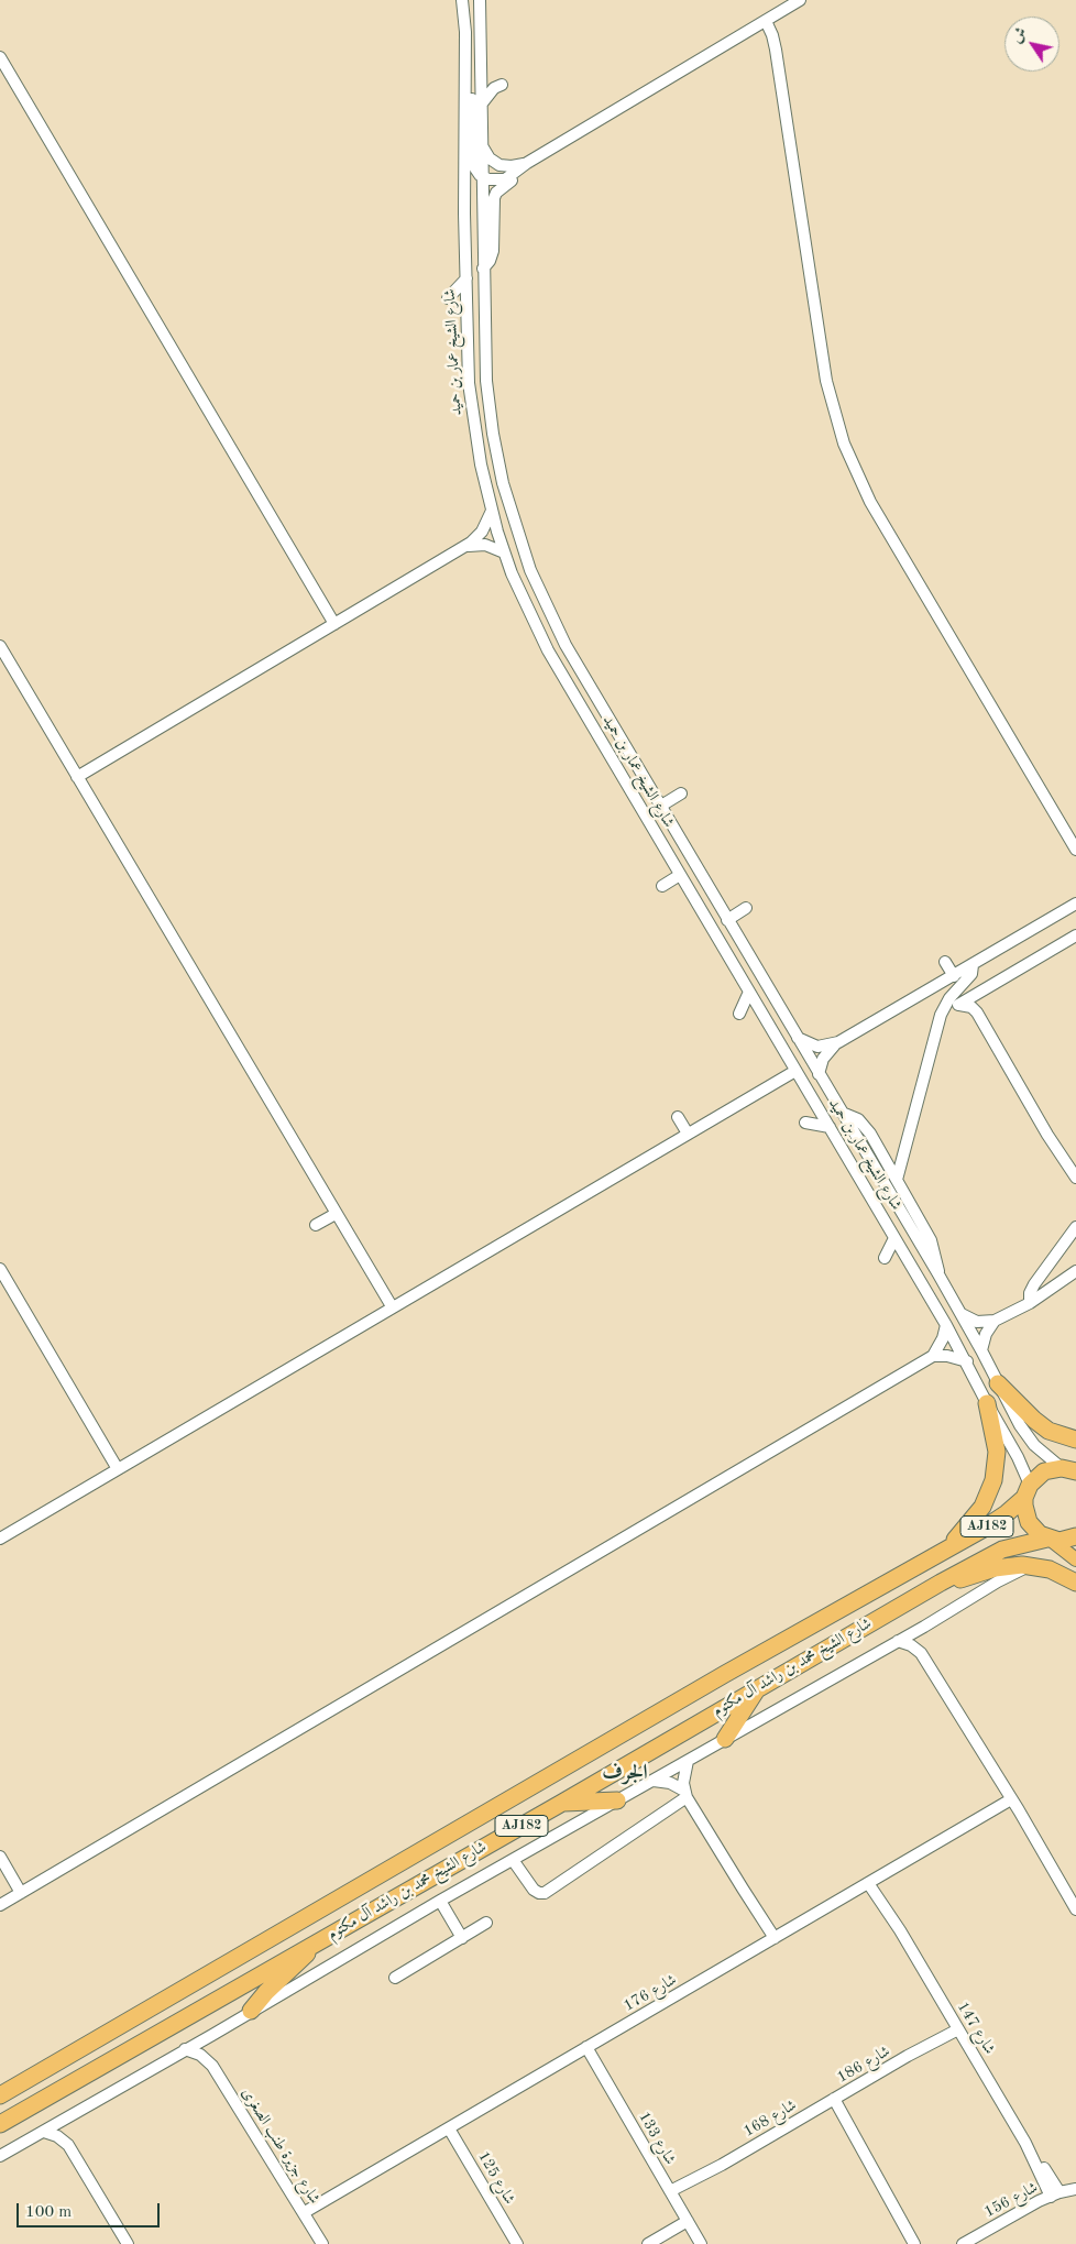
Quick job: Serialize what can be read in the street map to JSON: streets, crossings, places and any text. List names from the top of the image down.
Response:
{
  "streets": {
    "highway": ["AJ182", "شارع الشيخ محمد بن راشد آل مكتوم"],
    "street": [
      "شارع الشيخ عمار بن حميد",
      "شارع 176",
      "شارع 147",
      "شارع 186",
      "شارع 168",
      "شارع 133",
      "شارع جزيرة طنب الصغرى",
      "شارع 125",
      "شارع 156"
    ]
  },
  "crossings": [
    ["شارع الشيخ عمار بن حميد", "شارع الشيخ محمد بن راشد آل مكتوم"],
    ["شارع 176", "شارع 147"],
    ["شارع 176", "شارع 133"],
    ["شارع 176", "شارع جزيرة طنب الصغرى"],
    ["شارع 176", "شارع 125"],
    ["شارع 147", "شارع 186"],
    ["شارع 147", "شارع 156"],
    ["شارع 186", "شارع 168"],
    ["شارع 168", "شارع 133"]
  ],
  "districts": ["الجرف"],
  "scale_bar": "100 m",
  "north": "top left"
}
